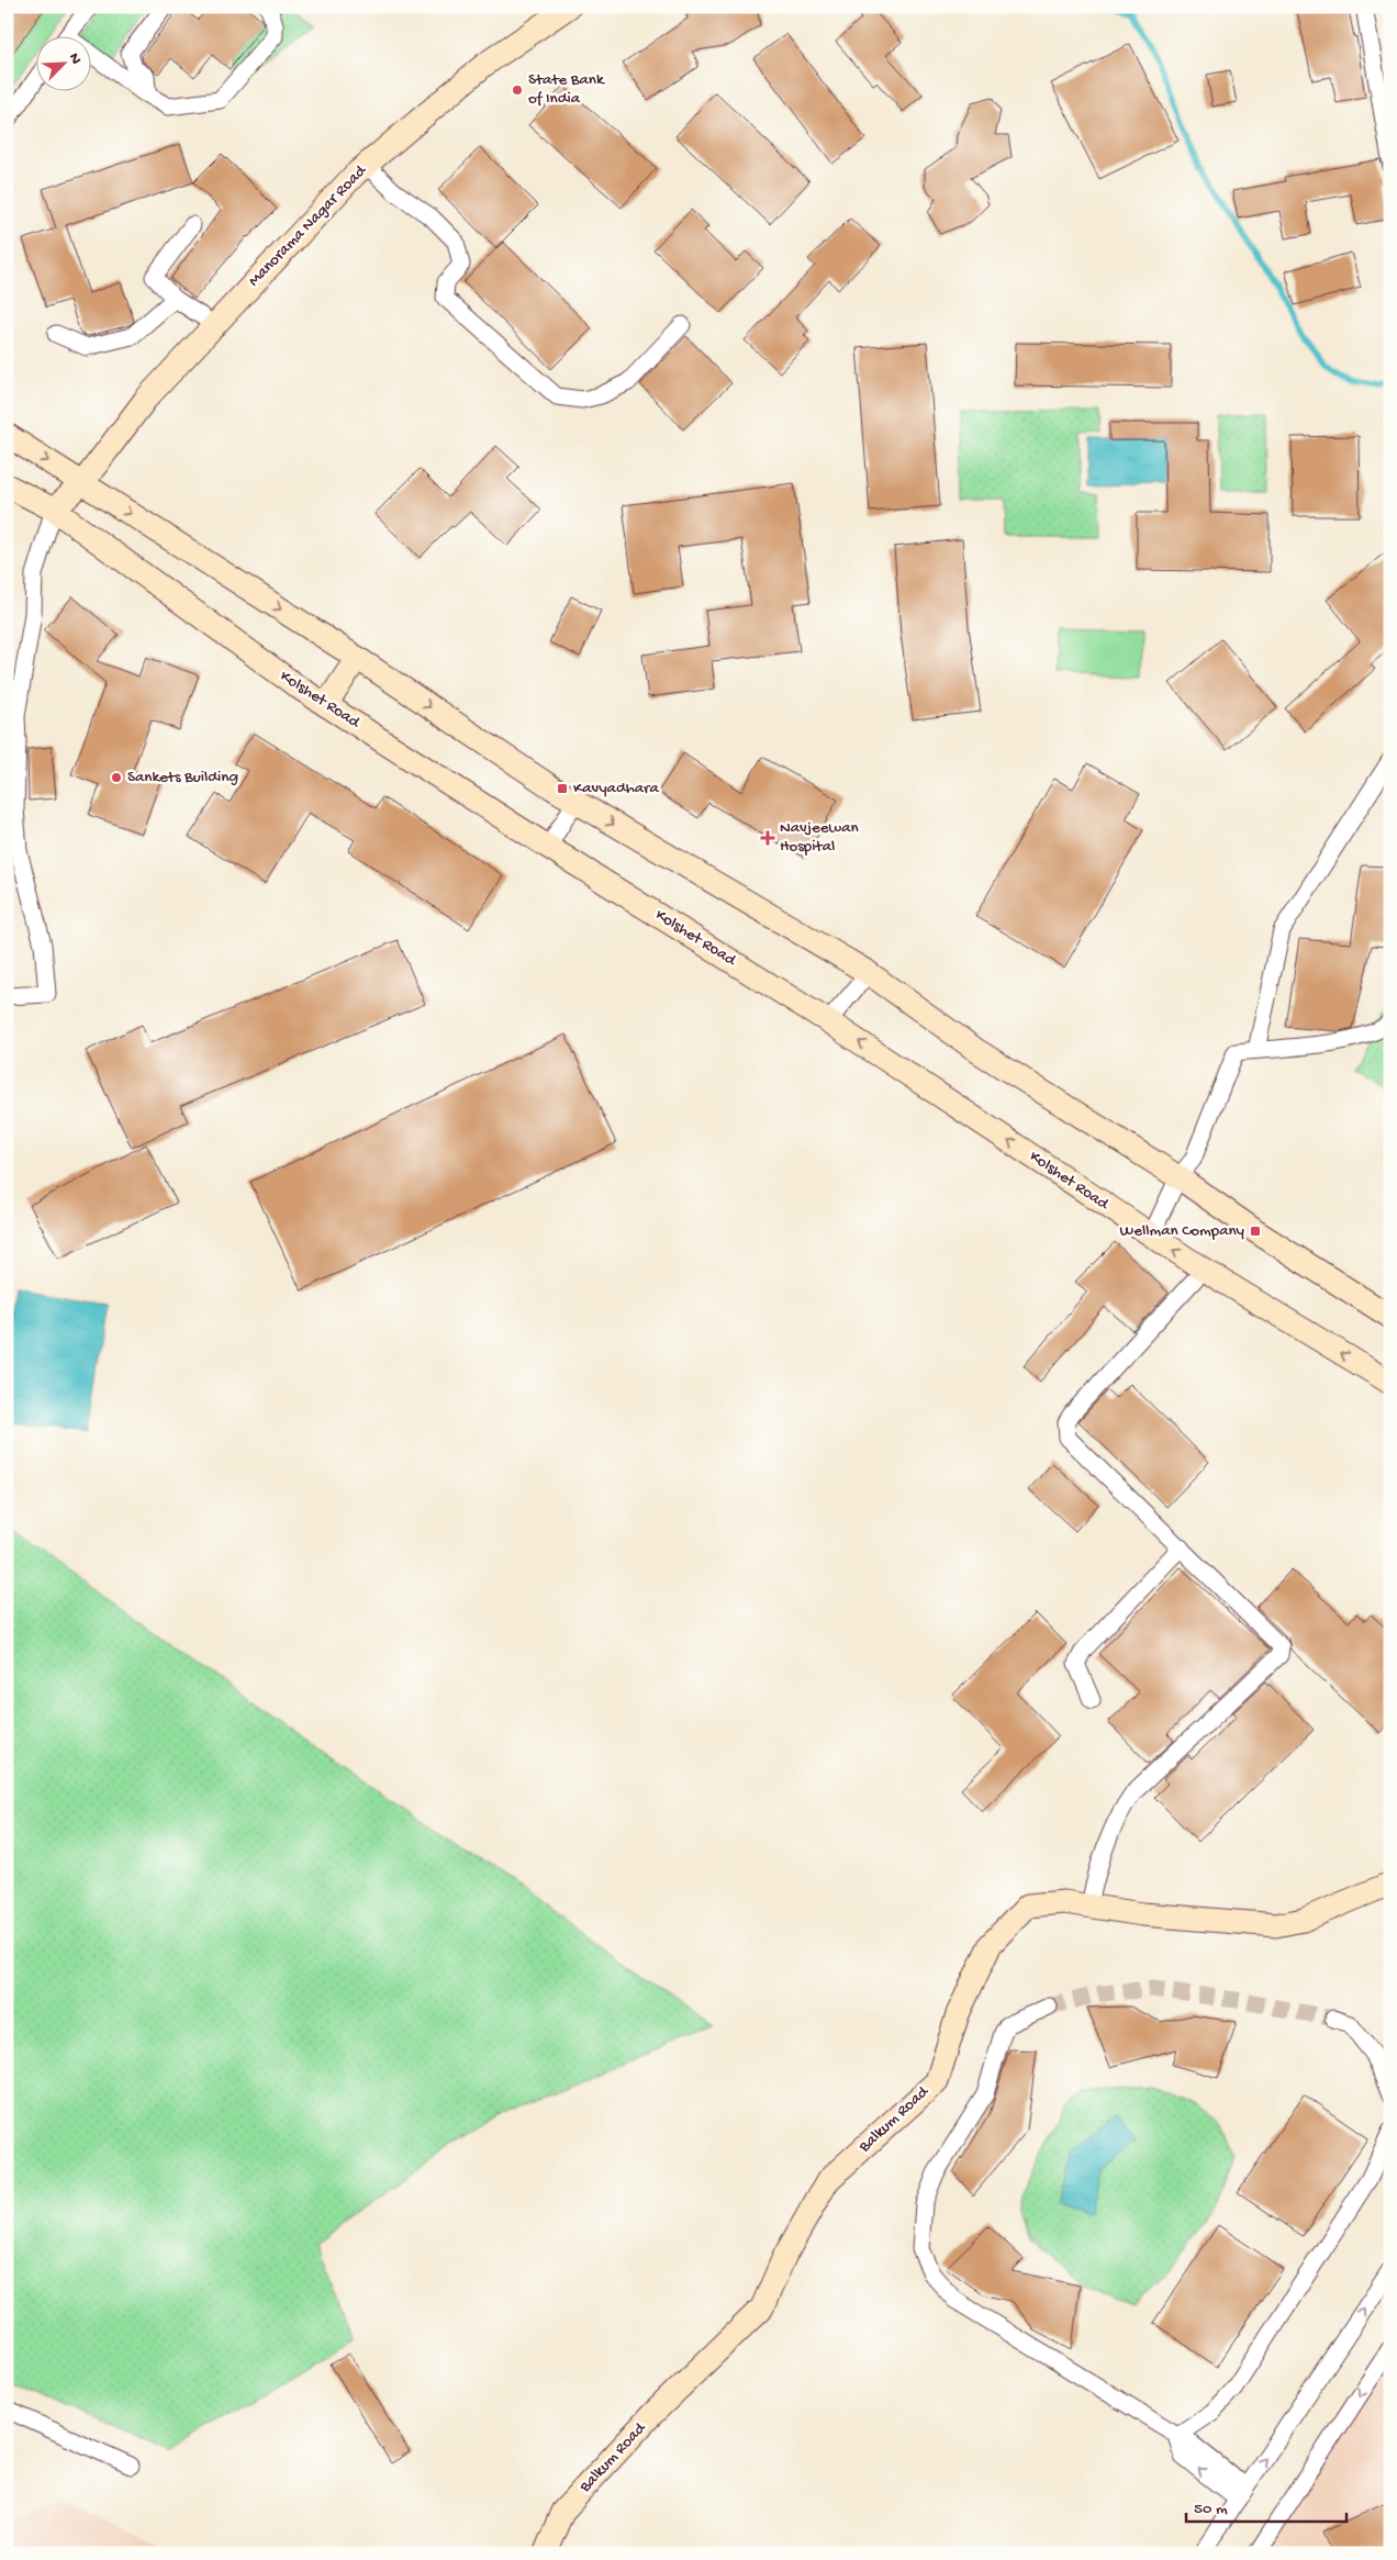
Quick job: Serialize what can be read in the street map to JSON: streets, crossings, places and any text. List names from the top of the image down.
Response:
{
  "streets": {
    "street": ["Manorama Nagar Road", "Kolshet Road", "Balkum Road"]
  },
  "crossings": [
    ["Manorama Nagar Road", "Kolshet Road"]
  ],
  "places": {
    "other": ["State Bank of India", "Sankets Building"],
    "transit": ["Kavyadhara", "Wellman Company"],
    "health": ["Navjeewan Hospital"]
  },
  "scale_bar": "50 m",
  "north": "top right"
}
